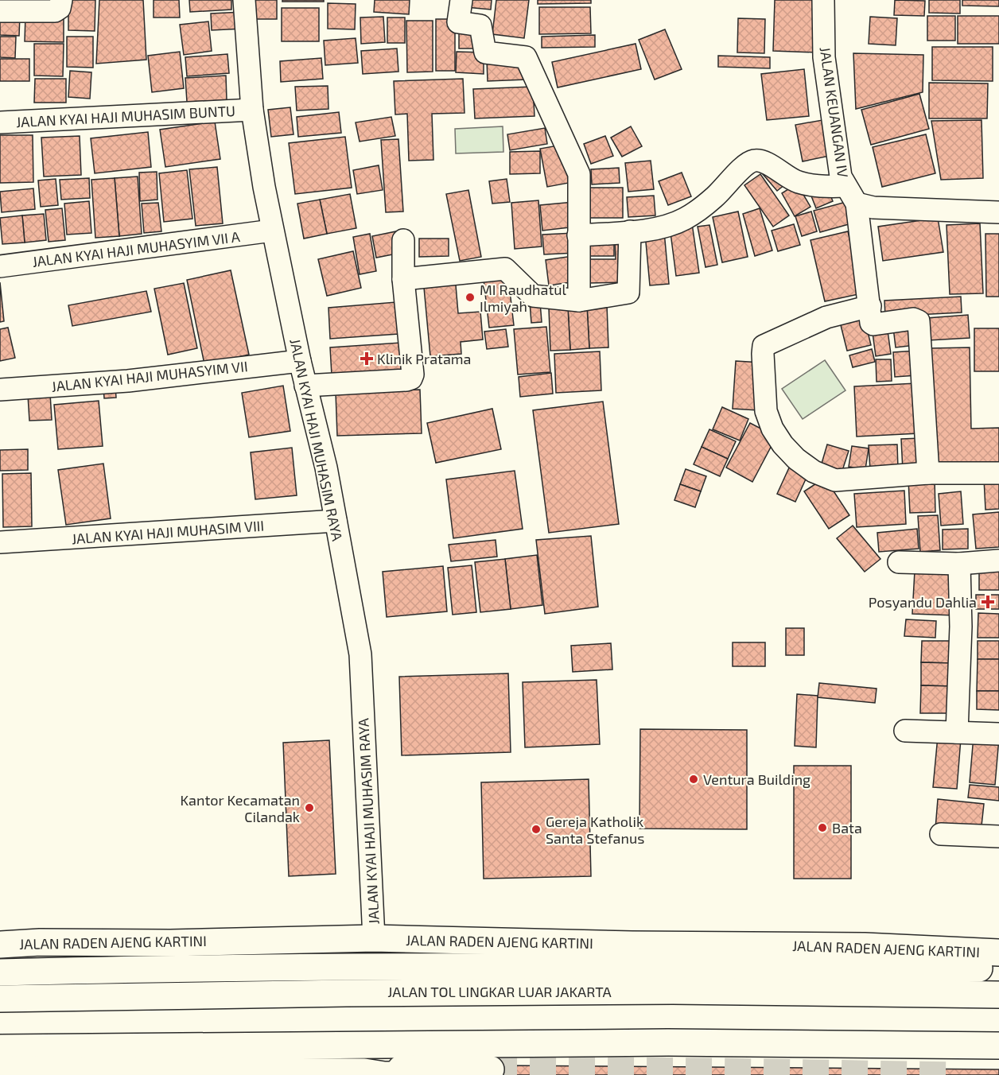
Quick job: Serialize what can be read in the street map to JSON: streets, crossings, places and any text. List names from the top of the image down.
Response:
{
  "streets": {
    "highway": ["JALAN RADEN AJENG KARTINI", "JALAN TOL LINGKAR LUAR JAKARTA"],
    "street": [
      "JALAN KEUANGAN IV",
      "JALAN KYAI HAJI MUHASIM BUNTU",
      "JALAN KYAI HAJI MUHASYIM VII A",
      "JALAN KYAI HAJI MUHASYIM VII",
      "JALAN KYAI HAJI MUHASIM RAYA",
      "JALAN KYAI HAJI MUHASIM VIII"
    ]
  },
  "crossings": [
    ["JALAN KYAI HAJI MUHASIM BUNTU", "JALAN KYAI HAJI MUHASIM RAYA"],
    ["JALAN KYAI HAJI MUHASYIM VII A", "JALAN KYAI HAJI MUHASIM RAYA"],
    ["JALAN KYAI HAJI MUHASYIM VII", "JALAN KYAI HAJI MUHASIM RAYA"],
    ["JALAN KYAI HAJI MUHASIM RAYA", "JALAN KYAI HAJI MUHASIM VIII"],
    ["JALAN KYAI HAJI MUHASIM RAYA", "JALAN RADEN AJENG KARTINI"]
  ],
  "places": {
    "other": [
      "MI Raudhatul Ilmiyah",
      "Ventura Building",
      "Kantor Kecamatan Cilandak",
      "Bata",
      "Gereja Katholik Santa Stefanus"
    ],
    "health": ["Klinik Pratama", "Posyandu Dahlia"]
  }
}
